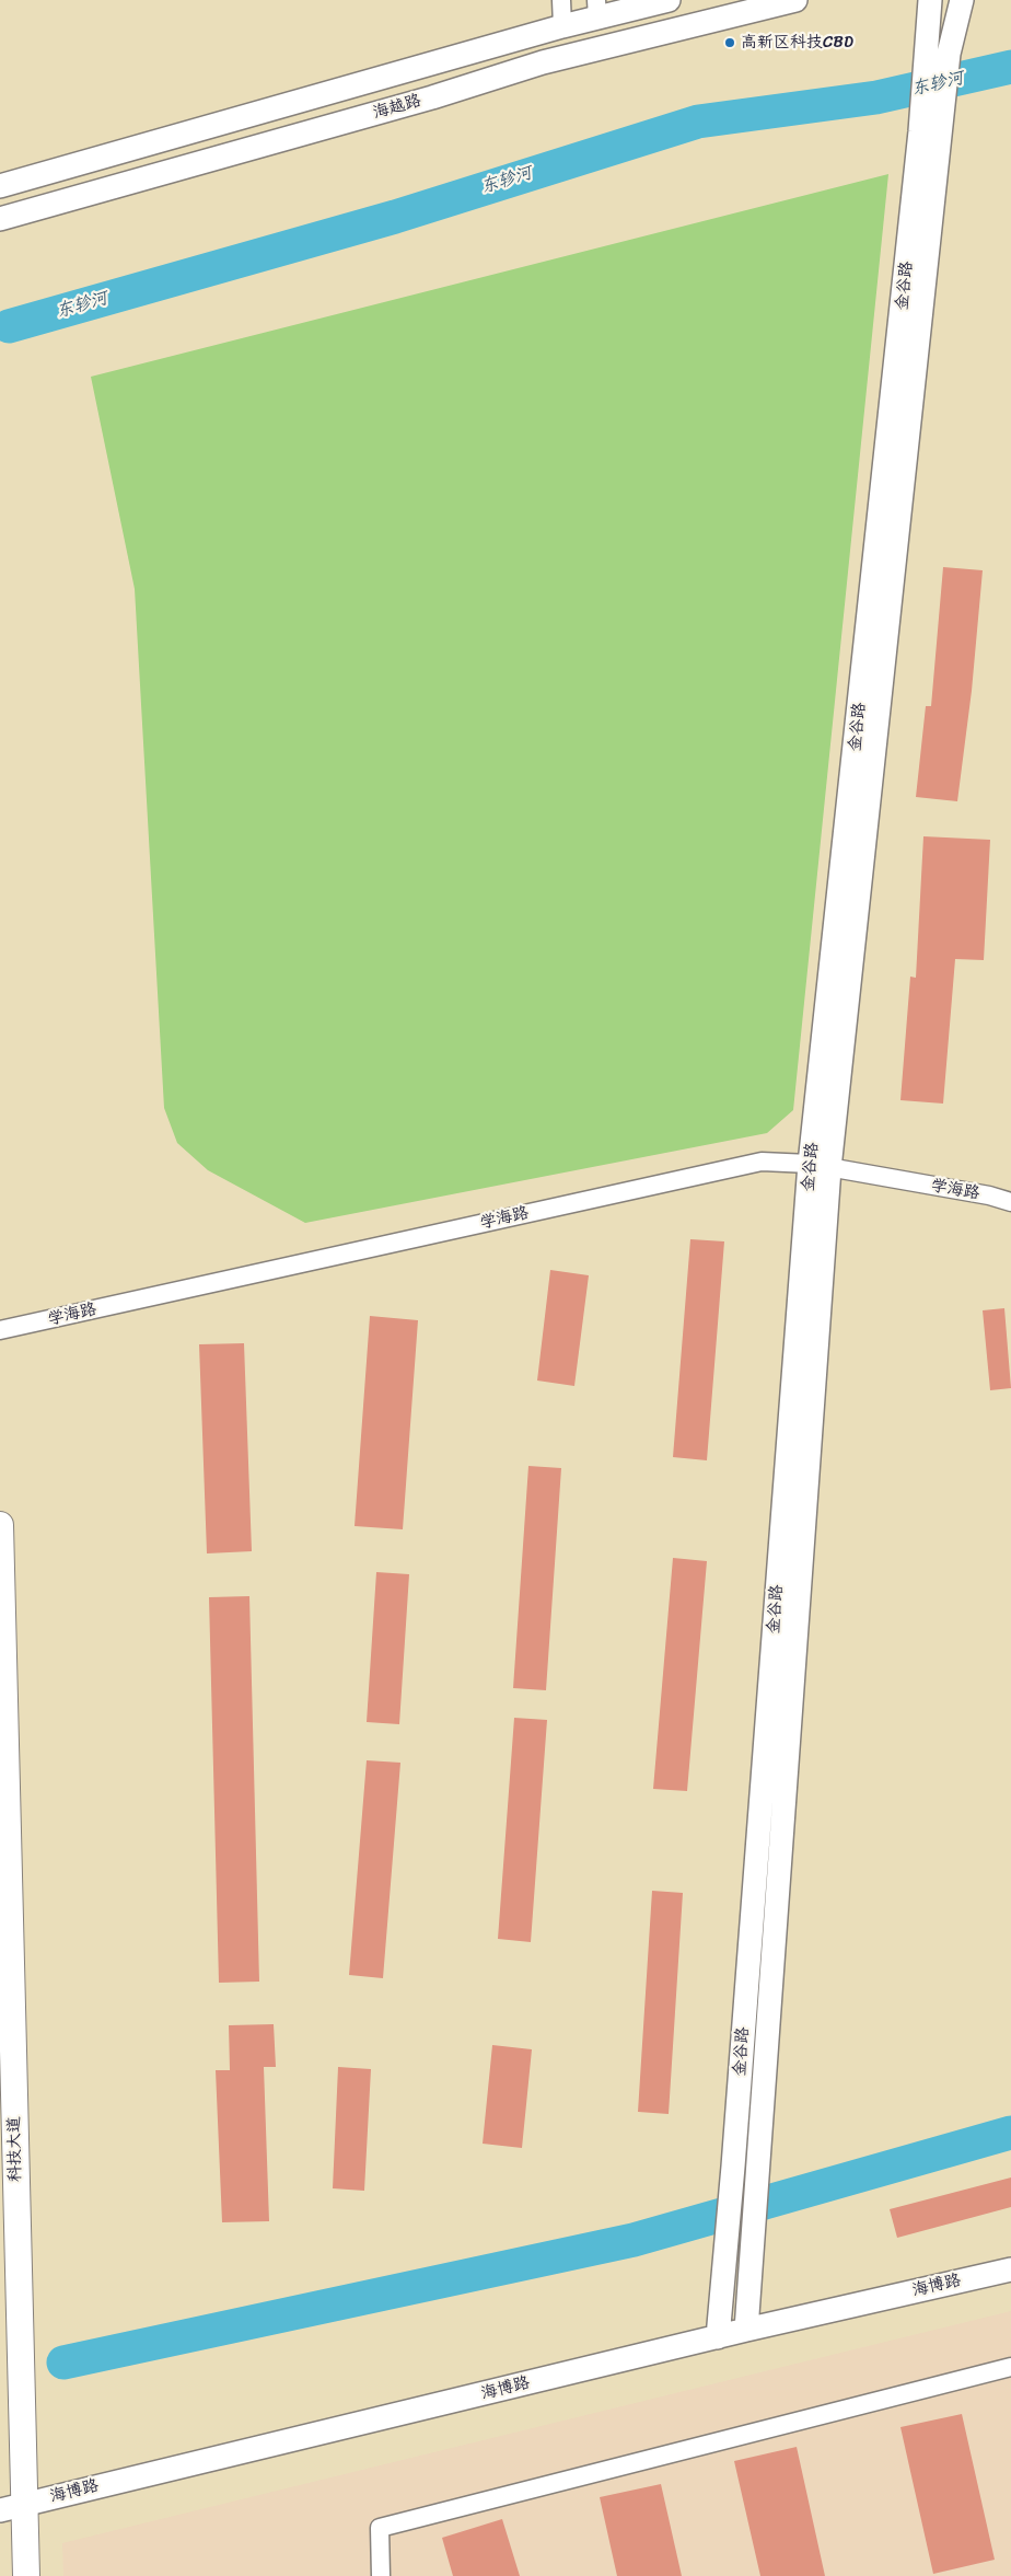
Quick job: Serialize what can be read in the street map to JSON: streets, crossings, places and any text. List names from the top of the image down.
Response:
{
  "streets": {
    "main road": ["科技大道"],
    "street": [
      "海越路",
      "金谷路",
      "学海路",
      "海博路"
    ]
  },
  "crossings": [
    ["金谷路", "学海路"],
    ["金谷路", "海博路"],
    ["科技大道", "海博路"]
  ],
  "water": ["东轸河"],
  "places": ["高新区科技CBD"]
}
